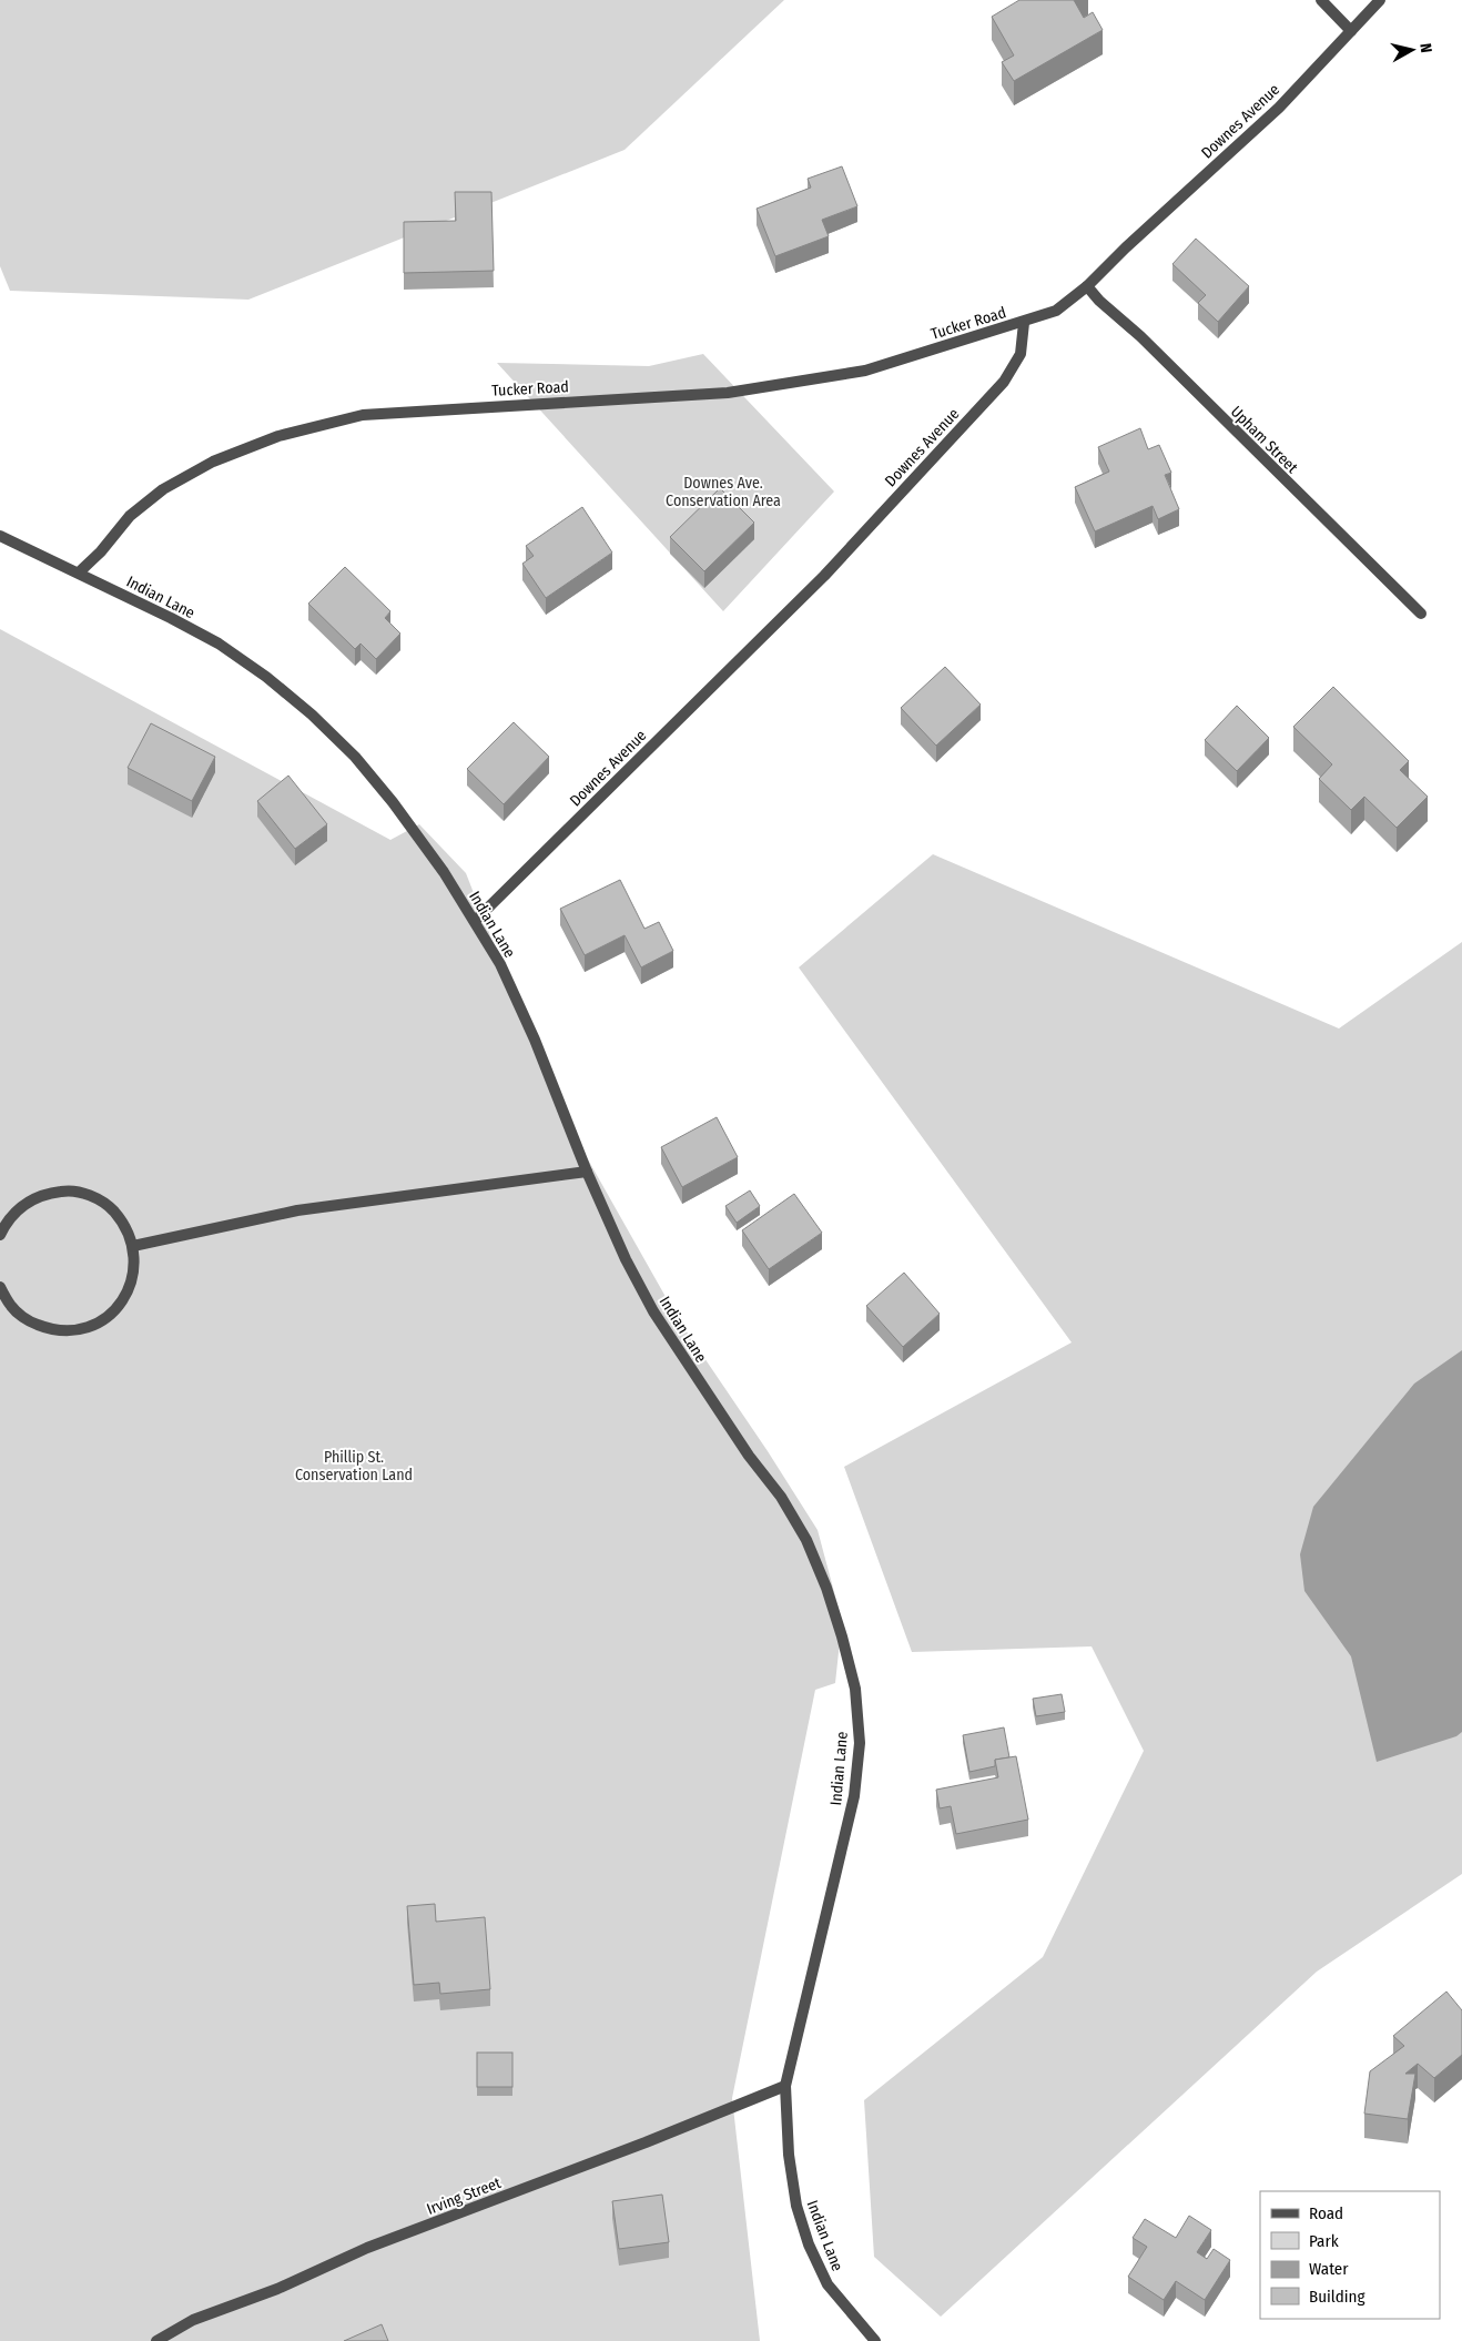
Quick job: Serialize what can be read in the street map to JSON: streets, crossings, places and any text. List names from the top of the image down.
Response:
{
  "streets": {
    "street": [
      "Downes Avenue",
      "Tucker Road",
      "Upham Street",
      "Indian Lane",
      "Irving Street"
    ]
  },
  "crossings": [
    ["Downes Avenue", "Tucker Road"],
    ["Downes Avenue", "Upham Street"],
    ["Downes Avenue", "Indian Lane"],
    ["Tucker Road", "Indian Lane"],
    ["Indian Lane", "Irving Street"]
  ],
  "parks": ["Downes Ave. Conservation Area", "Phillip St. Conservation Land"],
  "legend": [
    "Road",
    "Park",
    "Water",
    "Building"
  ],
  "north": "right"
}
